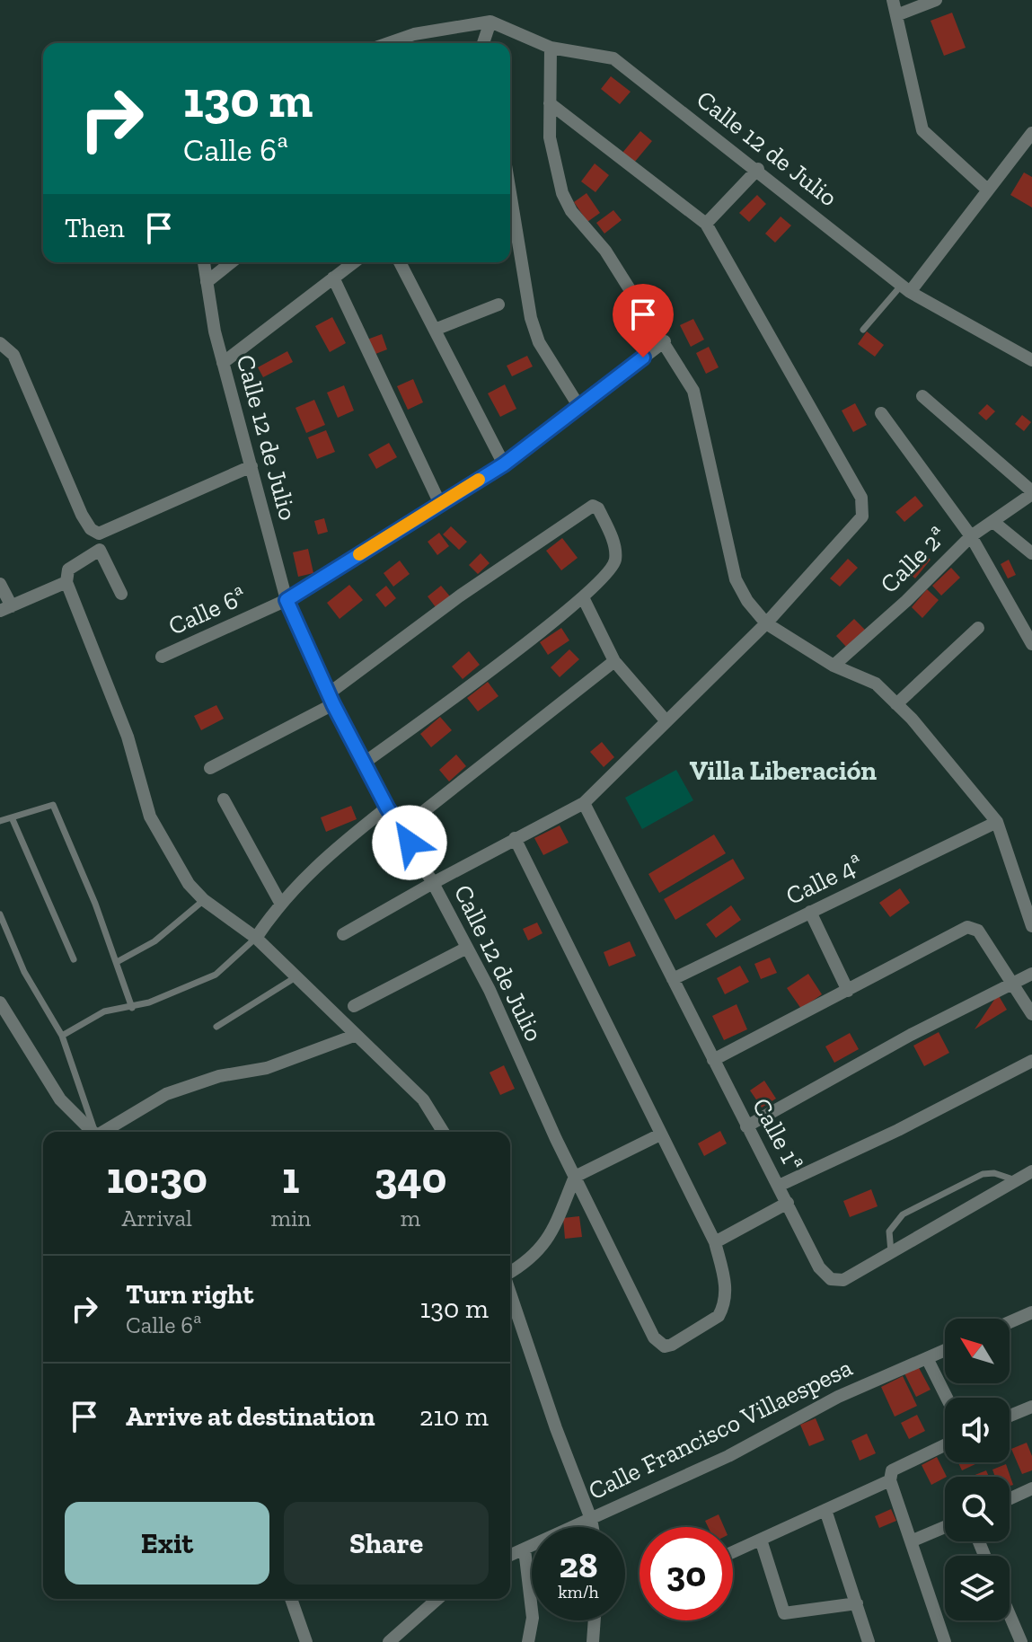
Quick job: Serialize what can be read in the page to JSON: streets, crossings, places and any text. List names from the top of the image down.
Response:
{
  "streets": {
    "street": [
      "Calle 12 de Julio",
      "Calle 2ª",
      "Calle 6ª",
      "Calle 4ª",
      "Calle 1ª",
      "Calle Francisco Villaespesa"
    ]
  },
  "crossings": [
    ["Calle 12 de Julio", "Calle 6ª"],
    ["Calle 4ª", "Calle 1ª"]
  ],
  "districts": ["Villa Liberación"],
  "north": "top left",
  "page": {
    "turn": ["130 m", "Calle 6ª"],
    "then": "Then",
    "eta": [
      "10:30",
      "Arrival",
      "1",
      "min",
      "340",
      "m"
    ],
    "list": [
      {
        "name": "Turn right",
        "note": "Calle 6ª",
        "value": "130 m"
      },
      {
        "name": "Arrive at destination",
        "value": "210 m"
      }
    ],
    "buttons": ["Exit", "Share"],
    "speed": "28 km/h",
    "limit": "30"
  }
}
